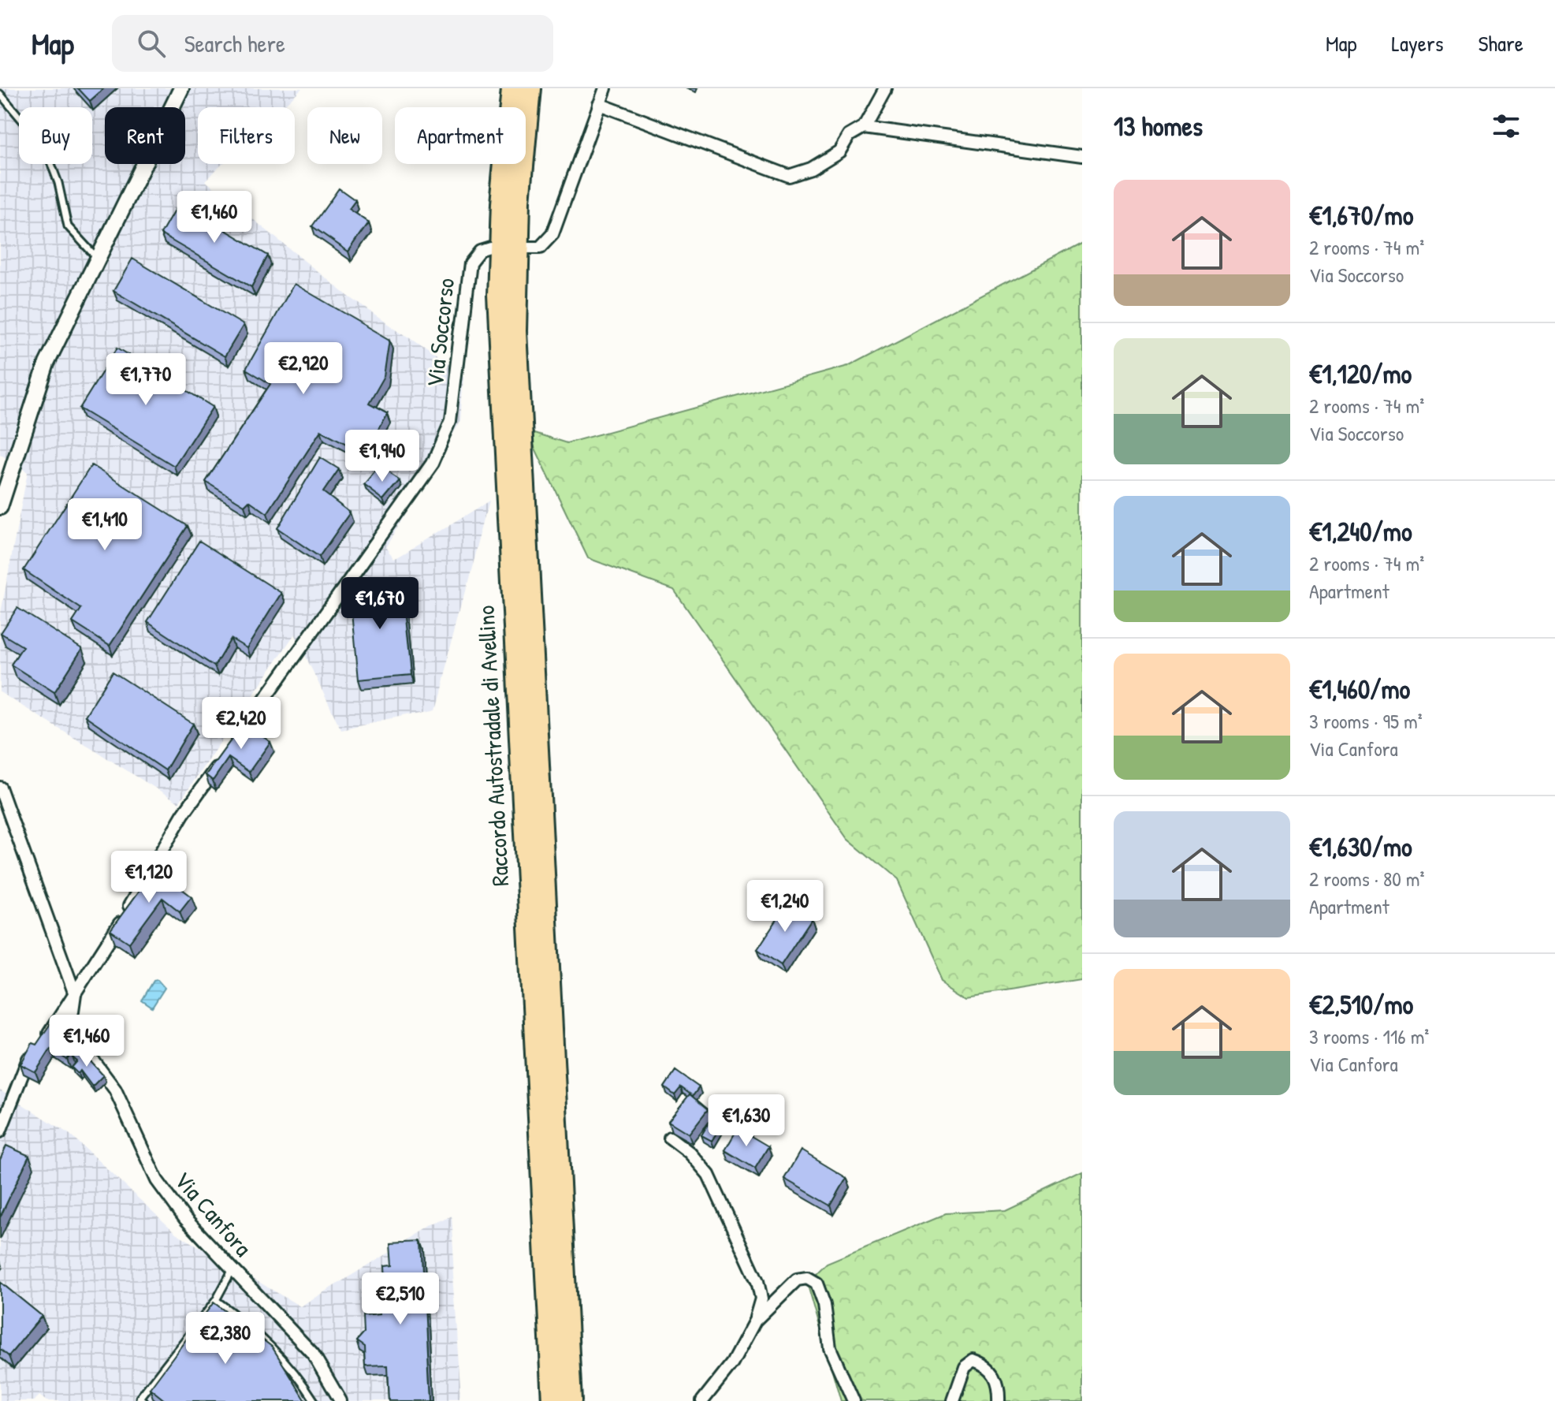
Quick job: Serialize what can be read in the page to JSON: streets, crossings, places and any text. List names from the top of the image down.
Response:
{
  "streets": {
    "highway": ["Raccordo Autostradale di Avellino"],
    "street": ["Via Soccorso", "Via Canfora"]
  },
  "crossings": [
    ["Via Soccorso", "Via Canfora"]
  ],
  "page": {
    "header": "Map",
    "search": "Search here",
    "nav": ["Map", "Layers", "Share"],
    "heading": "13 homes",
    "chip": [
      "Buy",
      "Rent",
      "Filters",
      "New",
      "Apartment"
    ],
    "list": [
      {
        "name": "€1,670/mo",
        "note": "2 rooms · 74 m² · Via Soccorso"
      },
      {
        "name": "€1,120/mo",
        "note": "2 rooms · 74 m² · Via Soccorso"
      },
      {
        "name": "€1,240/mo",
        "note": "2 rooms · 74 m² · Apartment"
      },
      {
        "name": "€1,460/mo",
        "note": "3 rooms · 95 m² · Via Canfora"
      },
      {
        "name": "€1,630/mo",
        "note": "2 rooms · 80 m² · Apartment"
      },
      {
        "name": "€2,510/mo",
        "note": "3 rooms · 116 m² · Via Canfora"
      }
    ],
    "price": [
      "€1,460",
      "€2,920",
      "€1,770",
      "€1,940",
      "€1,410",
      "€1,670",
      "€2,420",
      "€1,120",
      "€1,240",
      "€1,460",
      "€1,630",
      "€2,510",
      "€2,380"
    ]
  }
}
